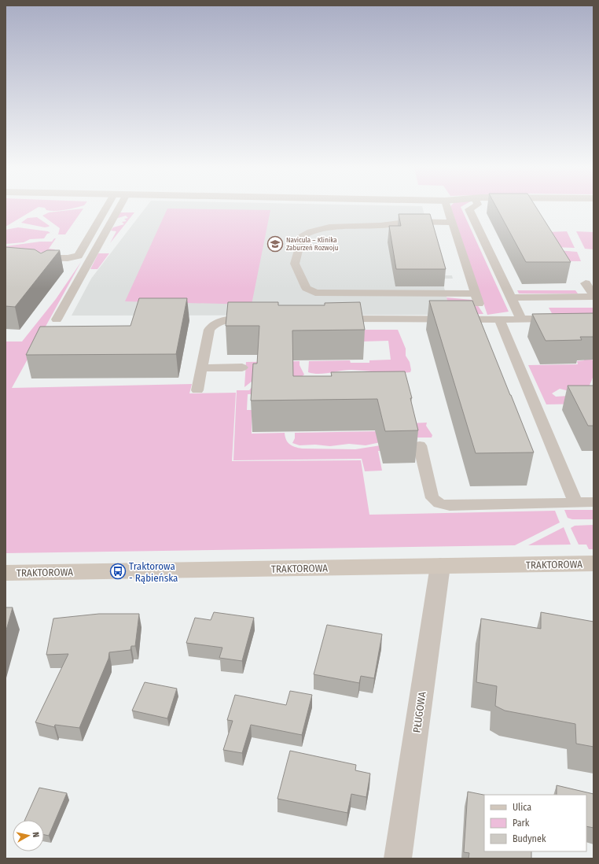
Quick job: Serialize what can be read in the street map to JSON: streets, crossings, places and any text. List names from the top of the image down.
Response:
{
  "streets": {
    "main road": ["TRAKTOROWA"],
    "street": ["PŁUGOWA"]
  },
  "crossings": [
    ["TRAKTOROWA", "PŁUGOWA"]
  ],
  "places": {
    "school or university": ["Navicula – Klinika Zaburzeń Rozwoju"],
    "bus stop": ["Traktorowa - Rąbieńska"]
  },
  "legend": ["Ulica", "Park", "Budynek"],
  "north": "right"
}
